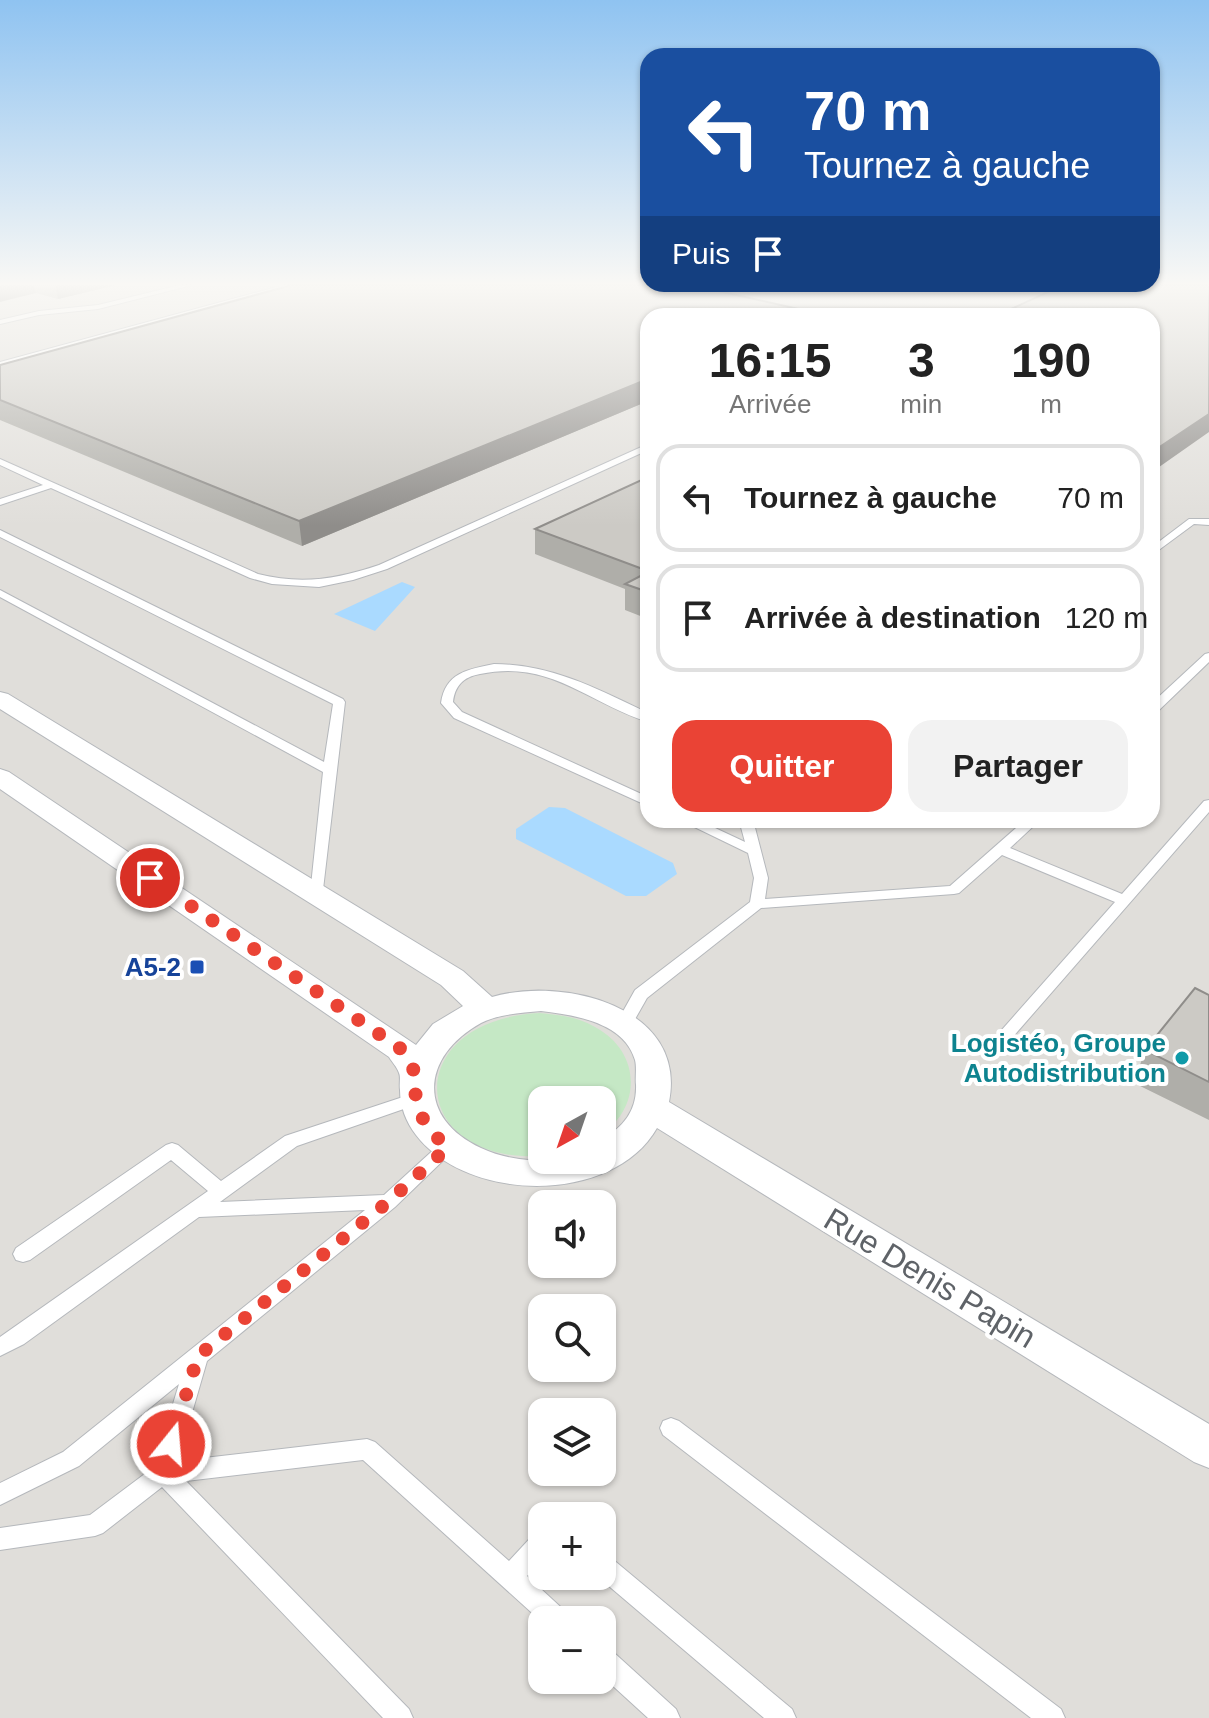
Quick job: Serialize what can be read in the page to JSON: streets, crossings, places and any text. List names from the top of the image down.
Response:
{
  "streets": {
    "street": ["Rue Denis Papin"]
  },
  "places": {
    "transit": ["A5-2"],
    "other": ["Logistéo, Groupe Autodistribution"]
  },
  "north": "bottom left",
  "page": {
    "turn": ["70 m", "Tournez à gauche"],
    "then": "Puis",
    "eta": [
      "16:15",
      "Arrivée",
      "3",
      "min",
      "190",
      "m"
    ],
    "list": [
      {
        "name": "Tournez à gauche",
        "value": "70 m"
      },
      {
        "name": "Arrivée à destination",
        "value": "120 m"
      }
    ],
    "buttons": ["Quitter", "Partager"],
    "map_buttons": ["+", "−"]
  }
}
